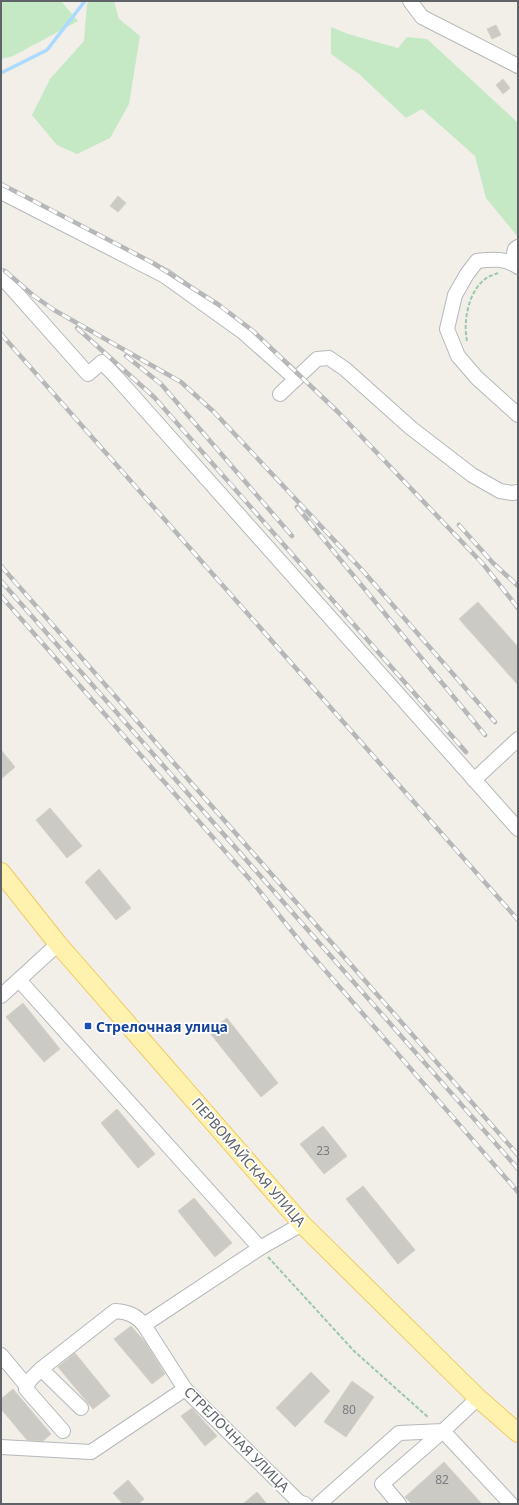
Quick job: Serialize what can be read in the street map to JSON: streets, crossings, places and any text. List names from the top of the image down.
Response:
{
  "streets": {
    "main road": ["ПЕРВОМАЙСКАЯ УЛИЦА"],
    "street": ["СТРЕЛОЧНАЯ УЛИЦА"]
  },
  "places": {
    "transit": ["Стрелочная улица"]
  },
  "house_numbers": ["23", "80", "82"]
}
